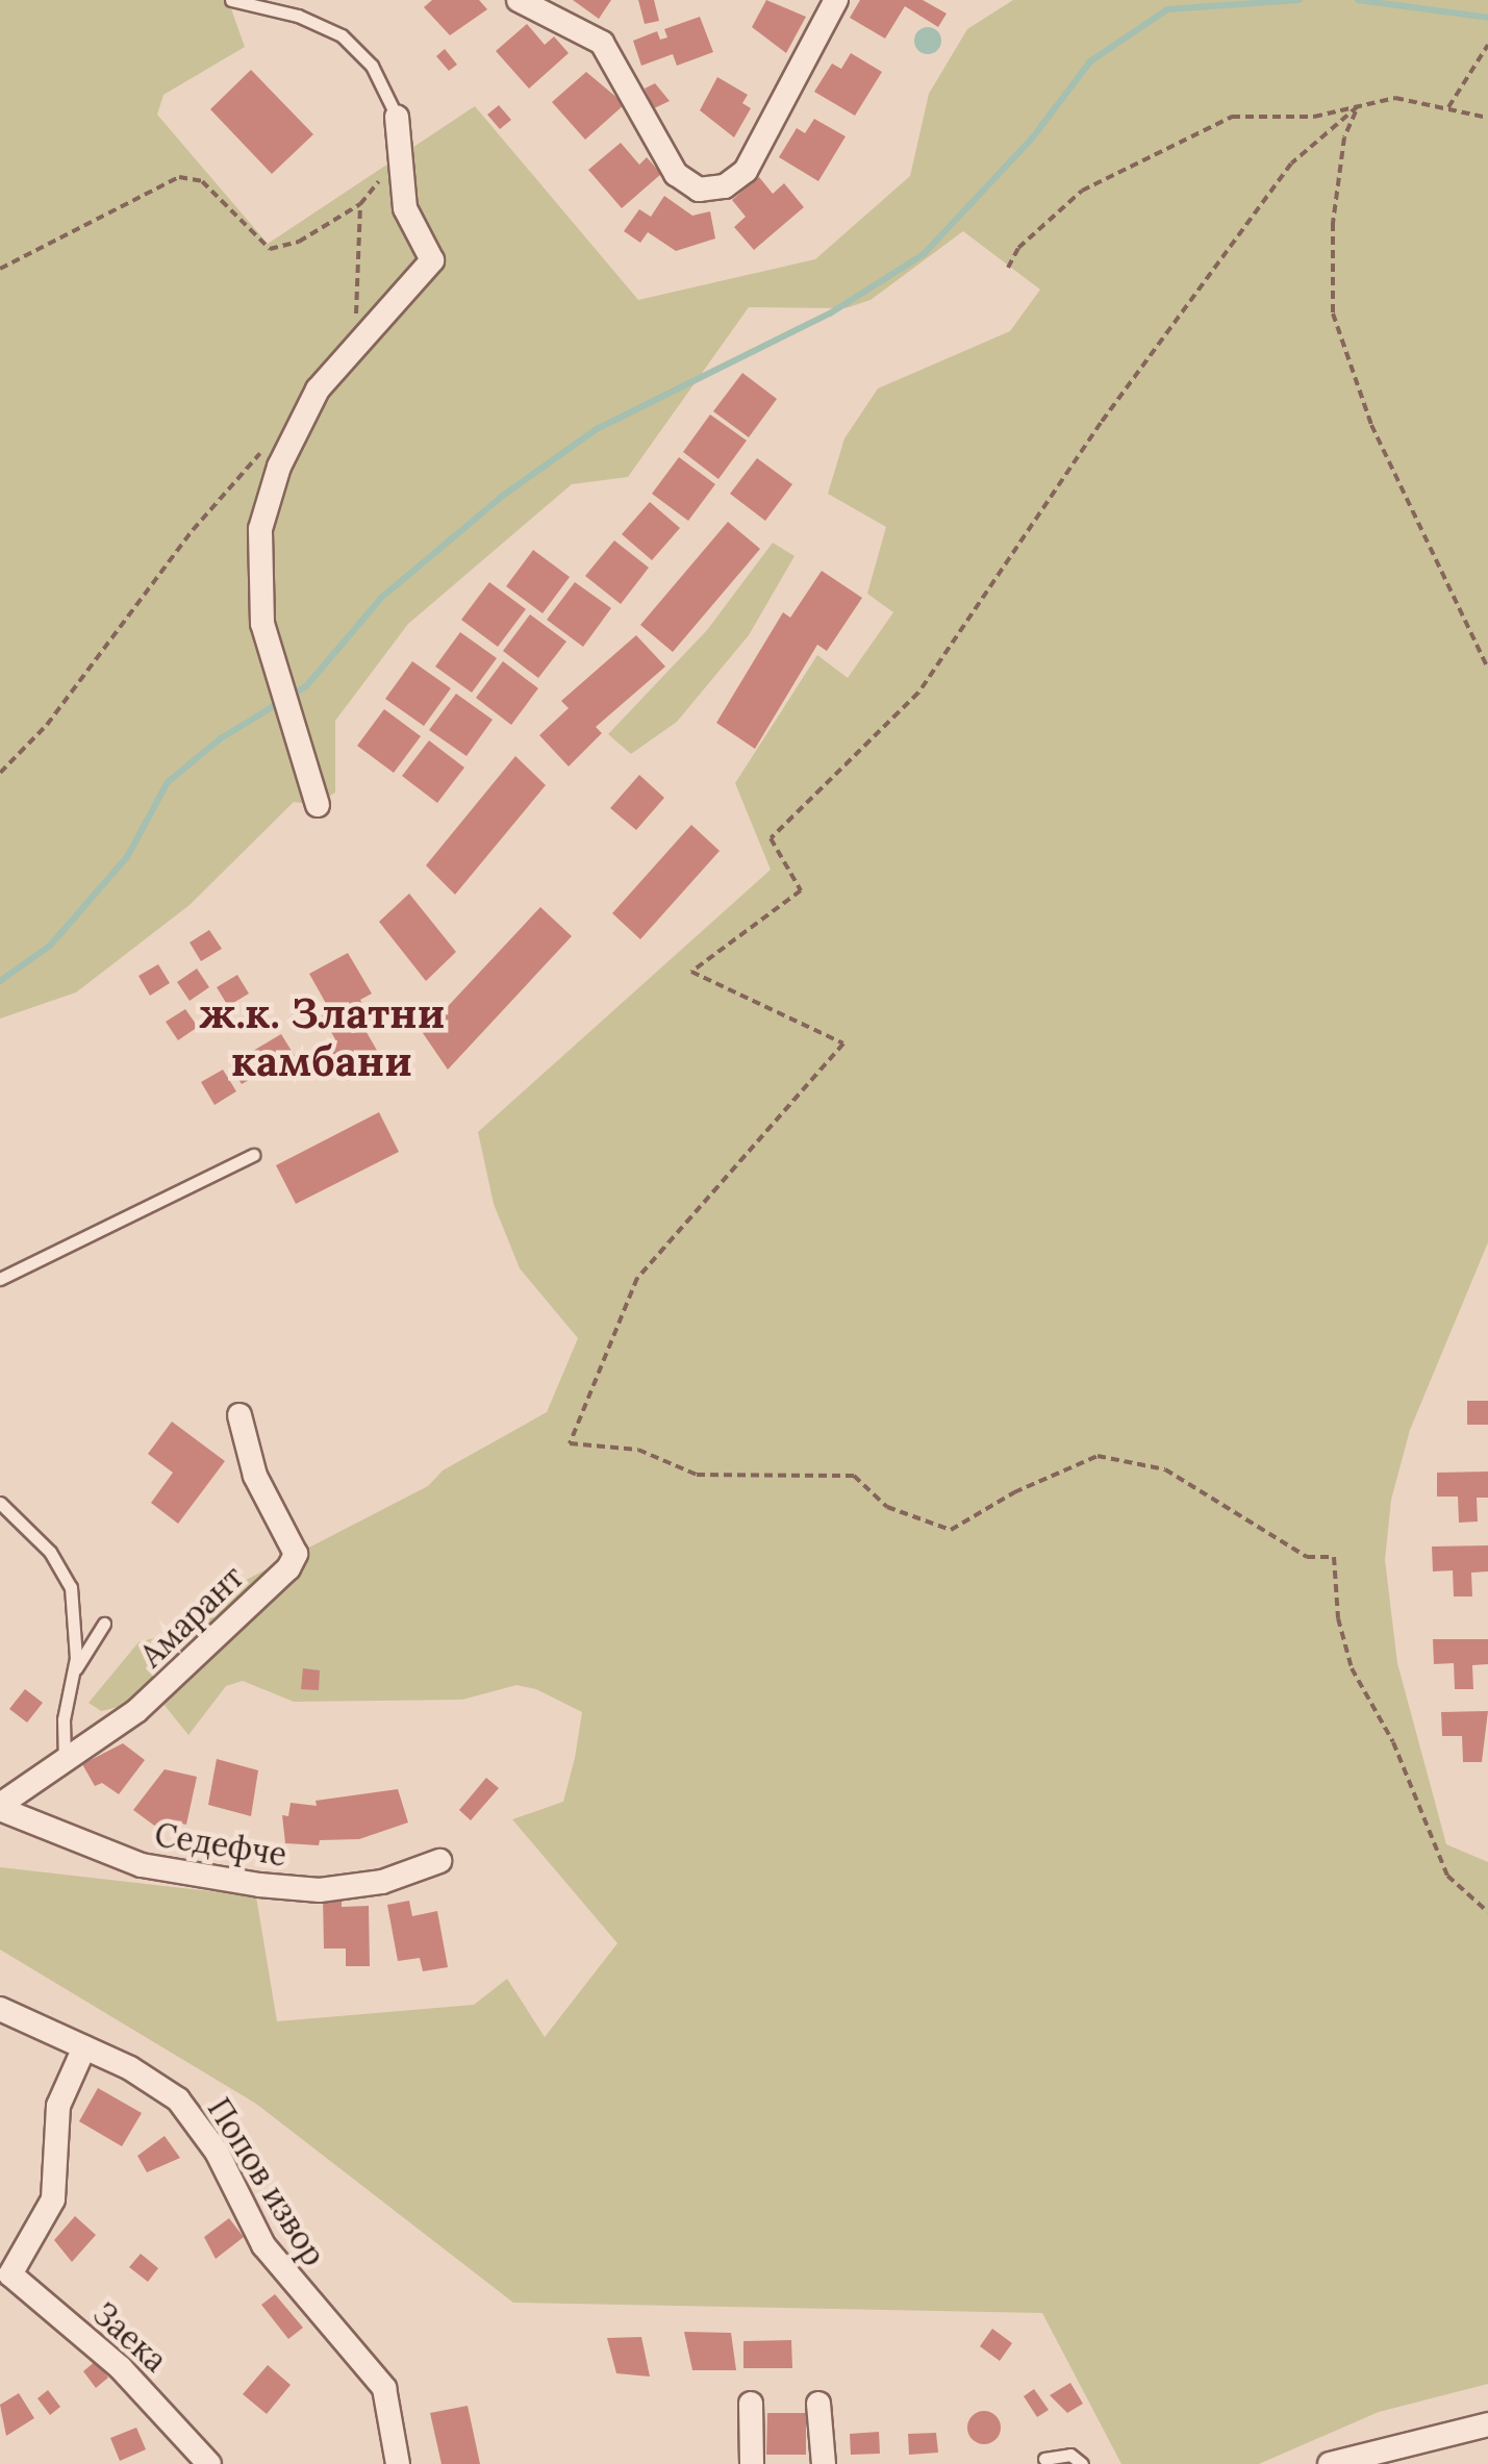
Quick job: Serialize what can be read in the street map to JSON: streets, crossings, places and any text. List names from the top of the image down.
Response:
{
  "streets": {
    "street": [
      "Амарант",
      "Седефче",
      "Попов извор",
      "Заека"
    ]
  },
  "crossings": [
    ["Амарант", "Седефче"]
  ],
  "districts": ["ж.к. Златни камбани"]
}
